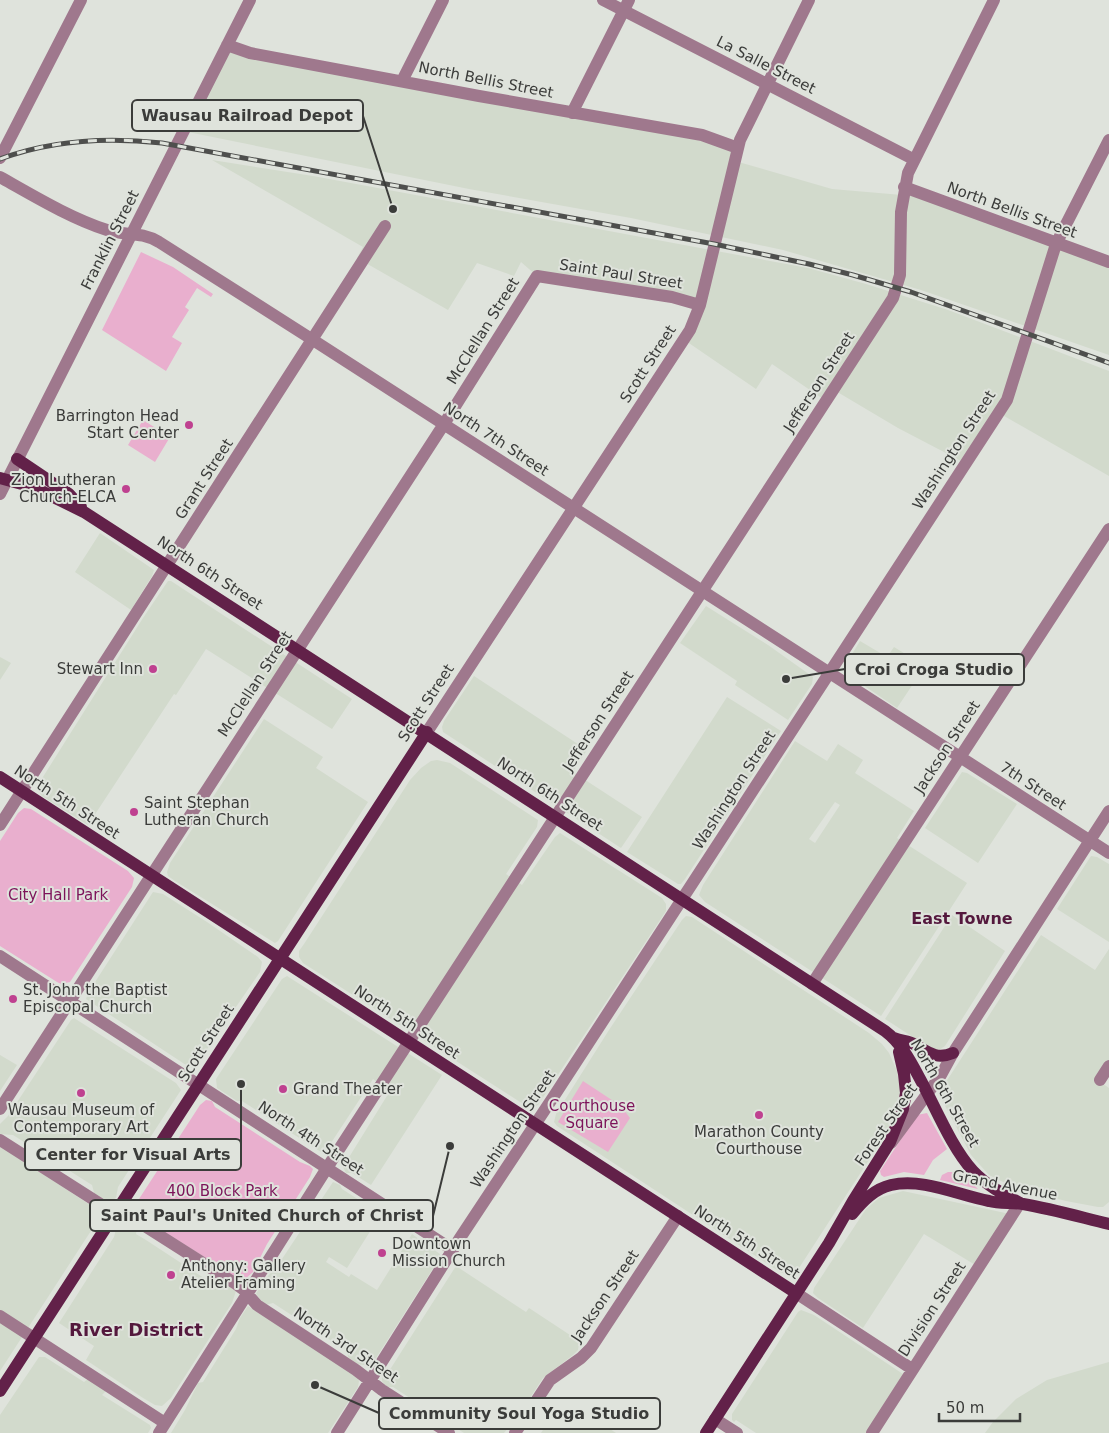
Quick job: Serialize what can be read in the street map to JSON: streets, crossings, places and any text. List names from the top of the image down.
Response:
{
  "streets": {
    "main road": [
      "Scott Street",
      "North 6th Street",
      "North 5th Street",
      "Forest Street",
      "Grand Avenue"
    ],
    "street": [
      "La Salle Street",
      "North Bellis Street",
      "Franklin Street",
      "Saint Paul Street",
      "McClellan Street",
      "Jefferson Street",
      "North 7th Street",
      "Washington Street",
      "Grant Street",
      "Jackson Street",
      "7th Street",
      "North 4th Street",
      "Division Street",
      "North 3rd Street"
    ]
  },
  "crossings": [
    ["La Salle Street", "Scott Street"],
    ["La Salle Street", "Jefferson Street"],
    ["North Bellis Street", "Franklin Street"],
    ["North Bellis Street", "Scott Street"],
    ["North Bellis Street", "Jefferson Street"],
    ["North Bellis Street", "Washington Street"],
    ["Franklin Street", "North 7th Street"],
    ["Franklin Street", "North 6th Street"],
    ["Saint Paul Street", "McClellan Street"],
    ["Saint Paul Street", "Scott Street"],
    ["McClellan Street", "North 7th Street"],
    ["McClellan Street", "North 6th Street"],
    ["McClellan Street", "North 5th Street"],
    ["McClellan Street", "North 4th Street"],
    ["Scott Street", "North 7th Street"],
    ["Scott Street", "North 6th Street"],
    ["Scott Street", "North 5th Street"],
    ["Scott Street", "North 4th Street"],
    ["Scott Street", "North 3rd Street"],
    ["Jefferson Street", "North 7th Street"],
    ["Jefferson Street", "North 6th Street"],
    ["Jefferson Street", "North 5th Street"],
    ["Jefferson Street", "North 4th Street"],
    ["Jefferson Street", "North 3rd Street"],
    ["North 7th Street", "Washington Street"],
    ["North 7th Street", "Grant Street"],
    ["North 7th Street", "Jackson Street"],
    ["North 7th Street", "7th Street"],
    ["Washington Street", "North 6th Street"],
    ["Washington Street", "North 5th Street"],
    ["Washington Street", "North 4th Street"],
    ["Washington Street", "North 3rd Street"],
    ["Grant Street", "North 6th Street"],
    ["Grant Street", "North 5th Street"],
    ["North 6th Street", "Jackson Street"],
    ["North 6th Street", "Forest Street"],
    ["North 6th Street", "Grand Avenue"],
    ["North 6th Street", "Division Street"],
    ["Jackson Street", "7th Street"],
    ["Jackson Street", "North 5th Street"],
    ["7th Street", "Forest Street"],
    ["North 5th Street", "Forest Street"],
    ["Forest Street", "Grand Avenue"],
    ["Grand Avenue", "Division Street"]
  ],
  "districts": ["East Towne", "River District"],
  "parks": ["City Hall Park", "Courthouse Square", "400 Block Park"],
  "places": [
    "Wausau Railroad Depot",
    "Barrington Head Start Center",
    "Zion Lutheran Church-ELCA",
    "Stewart Inn",
    "Croi Croga Studio",
    "Saint Stephan Lutheran Church",
    "St. John the Baptist Episcopal Church",
    "Center for Visual Arts",
    "Grand Theater",
    "Wausau Museum of Contemporary Art",
    "Marathon County Courthouse",
    "Saint Paul's United Church of Christ",
    "Downtown Mission Church",
    "Anthony: Gallery Atelier Framing",
    "Community Soul Yoga Studio"
  ],
  "scale_bar": "50 m"
}
